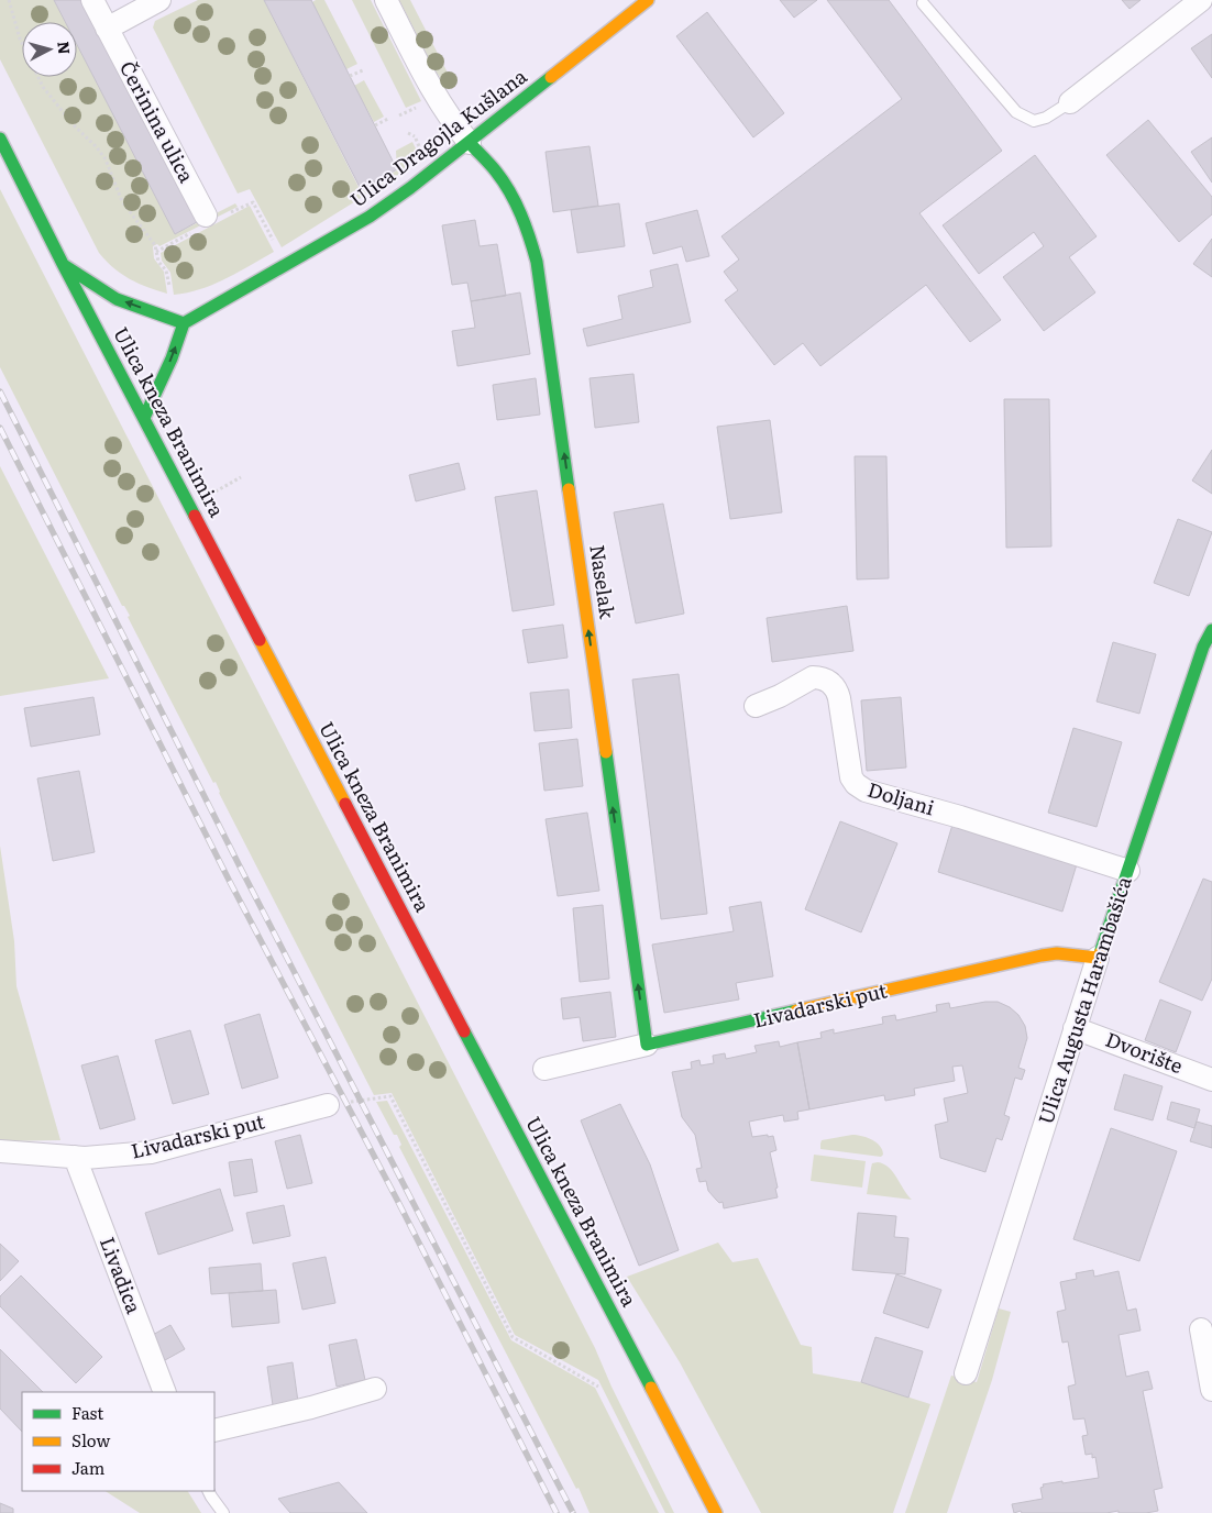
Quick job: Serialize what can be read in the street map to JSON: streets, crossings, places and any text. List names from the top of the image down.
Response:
{
  "streets": {
    "street": [
      "Čerinina ulica",
      "Ulica Dragojla Kušlana",
      "Ulica kneza Branimira",
      "Naselak",
      "Doljani",
      "Ulica Augusta Harambašića",
      "Livadarski put",
      "Dvorište",
      "Livadica"
    ]
  },
  "crossings": [
    ["Ulica Dragojla Kušlana", "Naselak"],
    ["Naselak", "Livadarski put"],
    ["Doljani", "Ulica Augusta Harambašića"],
    ["Ulica Augusta Harambašića", "Livadarski put"],
    ["Ulica Augusta Harambašića", "Dvorište"],
    ["Livadarski put", "Livadica"]
  ],
  "one_way": ["Naselak"],
  "legend": ["Fast", "Slow", "Jam"],
  "north": "right"
}
